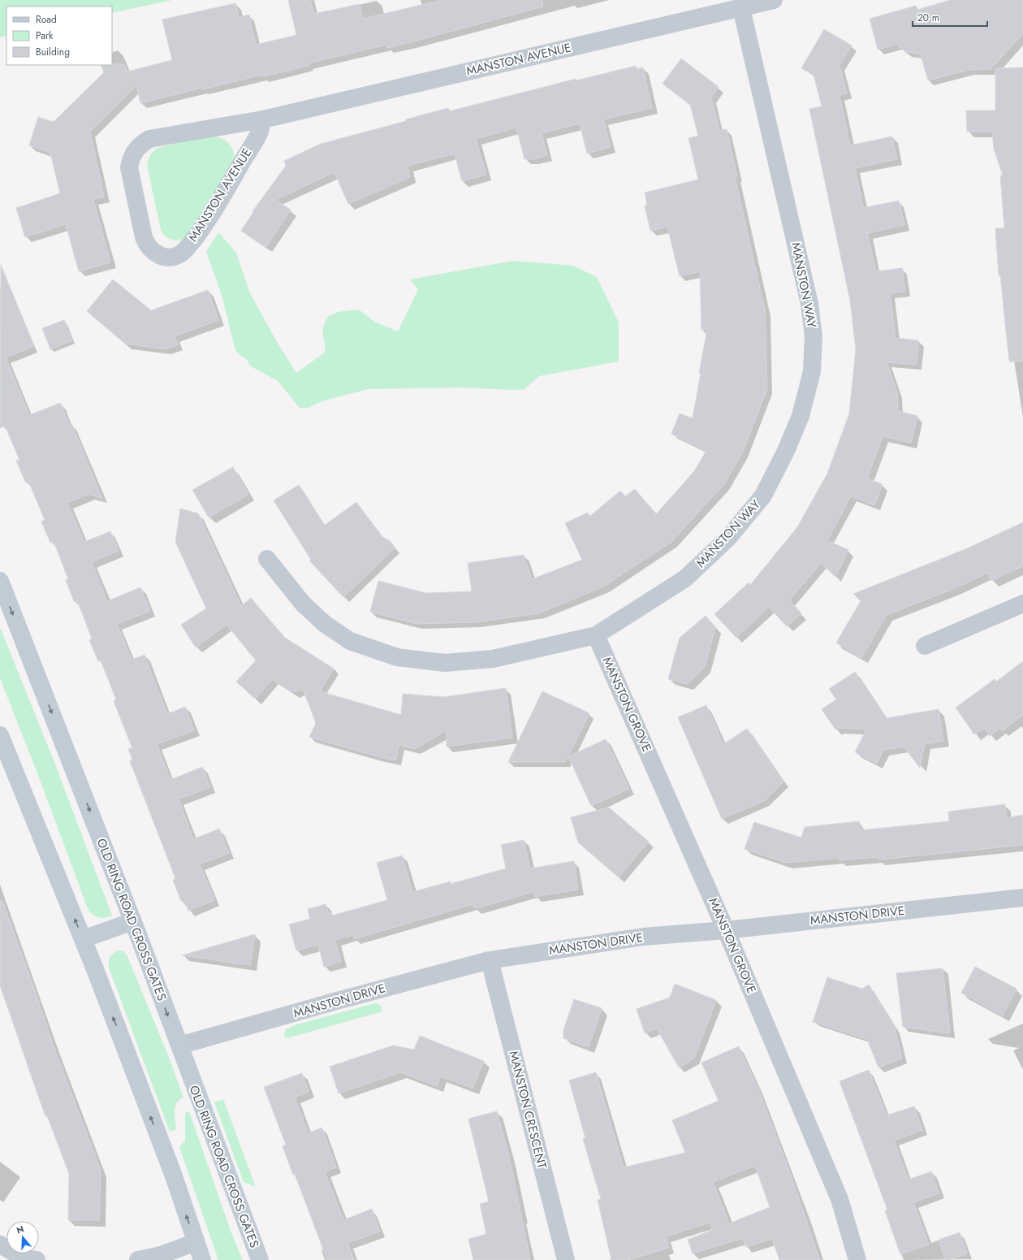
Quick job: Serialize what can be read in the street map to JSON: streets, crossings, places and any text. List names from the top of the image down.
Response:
{
  "streets": {
    "main road": ["OLD RING ROAD CROSS GATES"],
    "street": [
      "MANSTON AVENUE",
      "MANSTON WAY",
      "MANSTON GROVE",
      "MANSTON DRIVE",
      "MANSTON CRESCENT"
    ]
  },
  "crossings": [
    ["MANSTON AVENUE", "MANSTON WAY"],
    ["MANSTON WAY", "MANSTON GROVE"],
    ["MANSTON GROVE", "MANSTON DRIVE"],
    ["MANSTON DRIVE", "OLD RING ROAD CROSS GATES"],
    ["MANSTON DRIVE", "MANSTON CRESCENT"]
  ],
  "legend": ["Road", "Park", "Building"],
  "scale_bar": "20 m",
  "north": "top"
}
